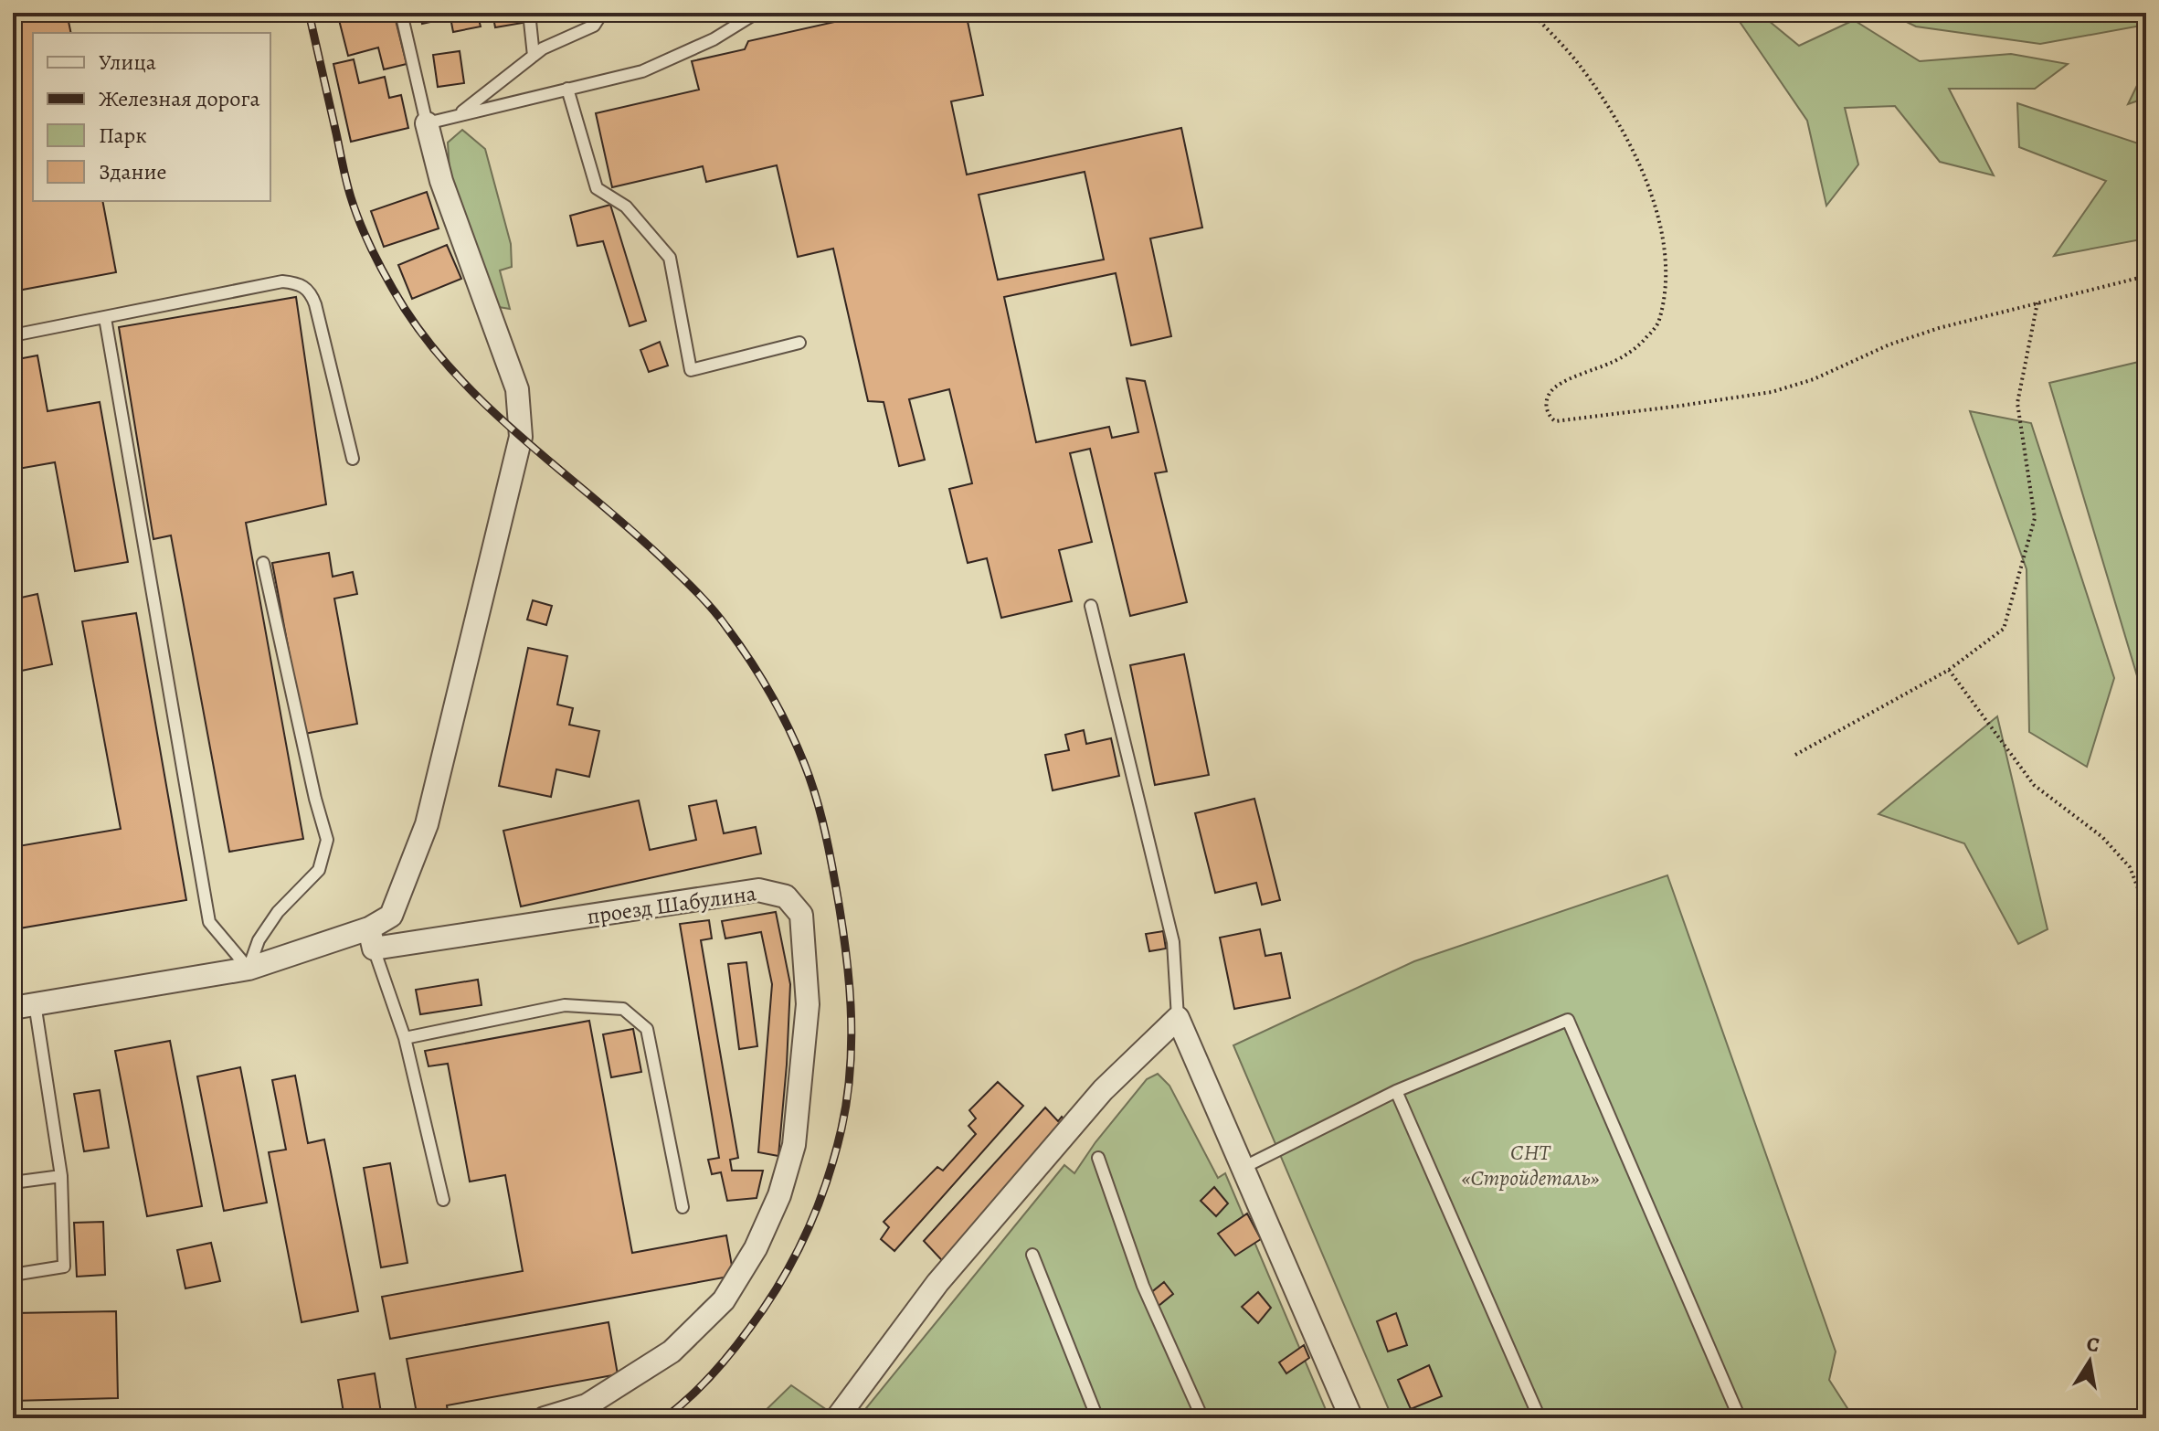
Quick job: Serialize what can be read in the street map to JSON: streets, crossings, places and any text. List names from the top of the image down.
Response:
{
  "streets": {
    "street": ["проезд Шабулина"]
  },
  "parks": ["СНТ «Стройдеталь»"],
  "legend": [
    "Улица",
    "Железная дорога",
    "Парк",
    "Здание"
  ],
  "north": "top"
}
